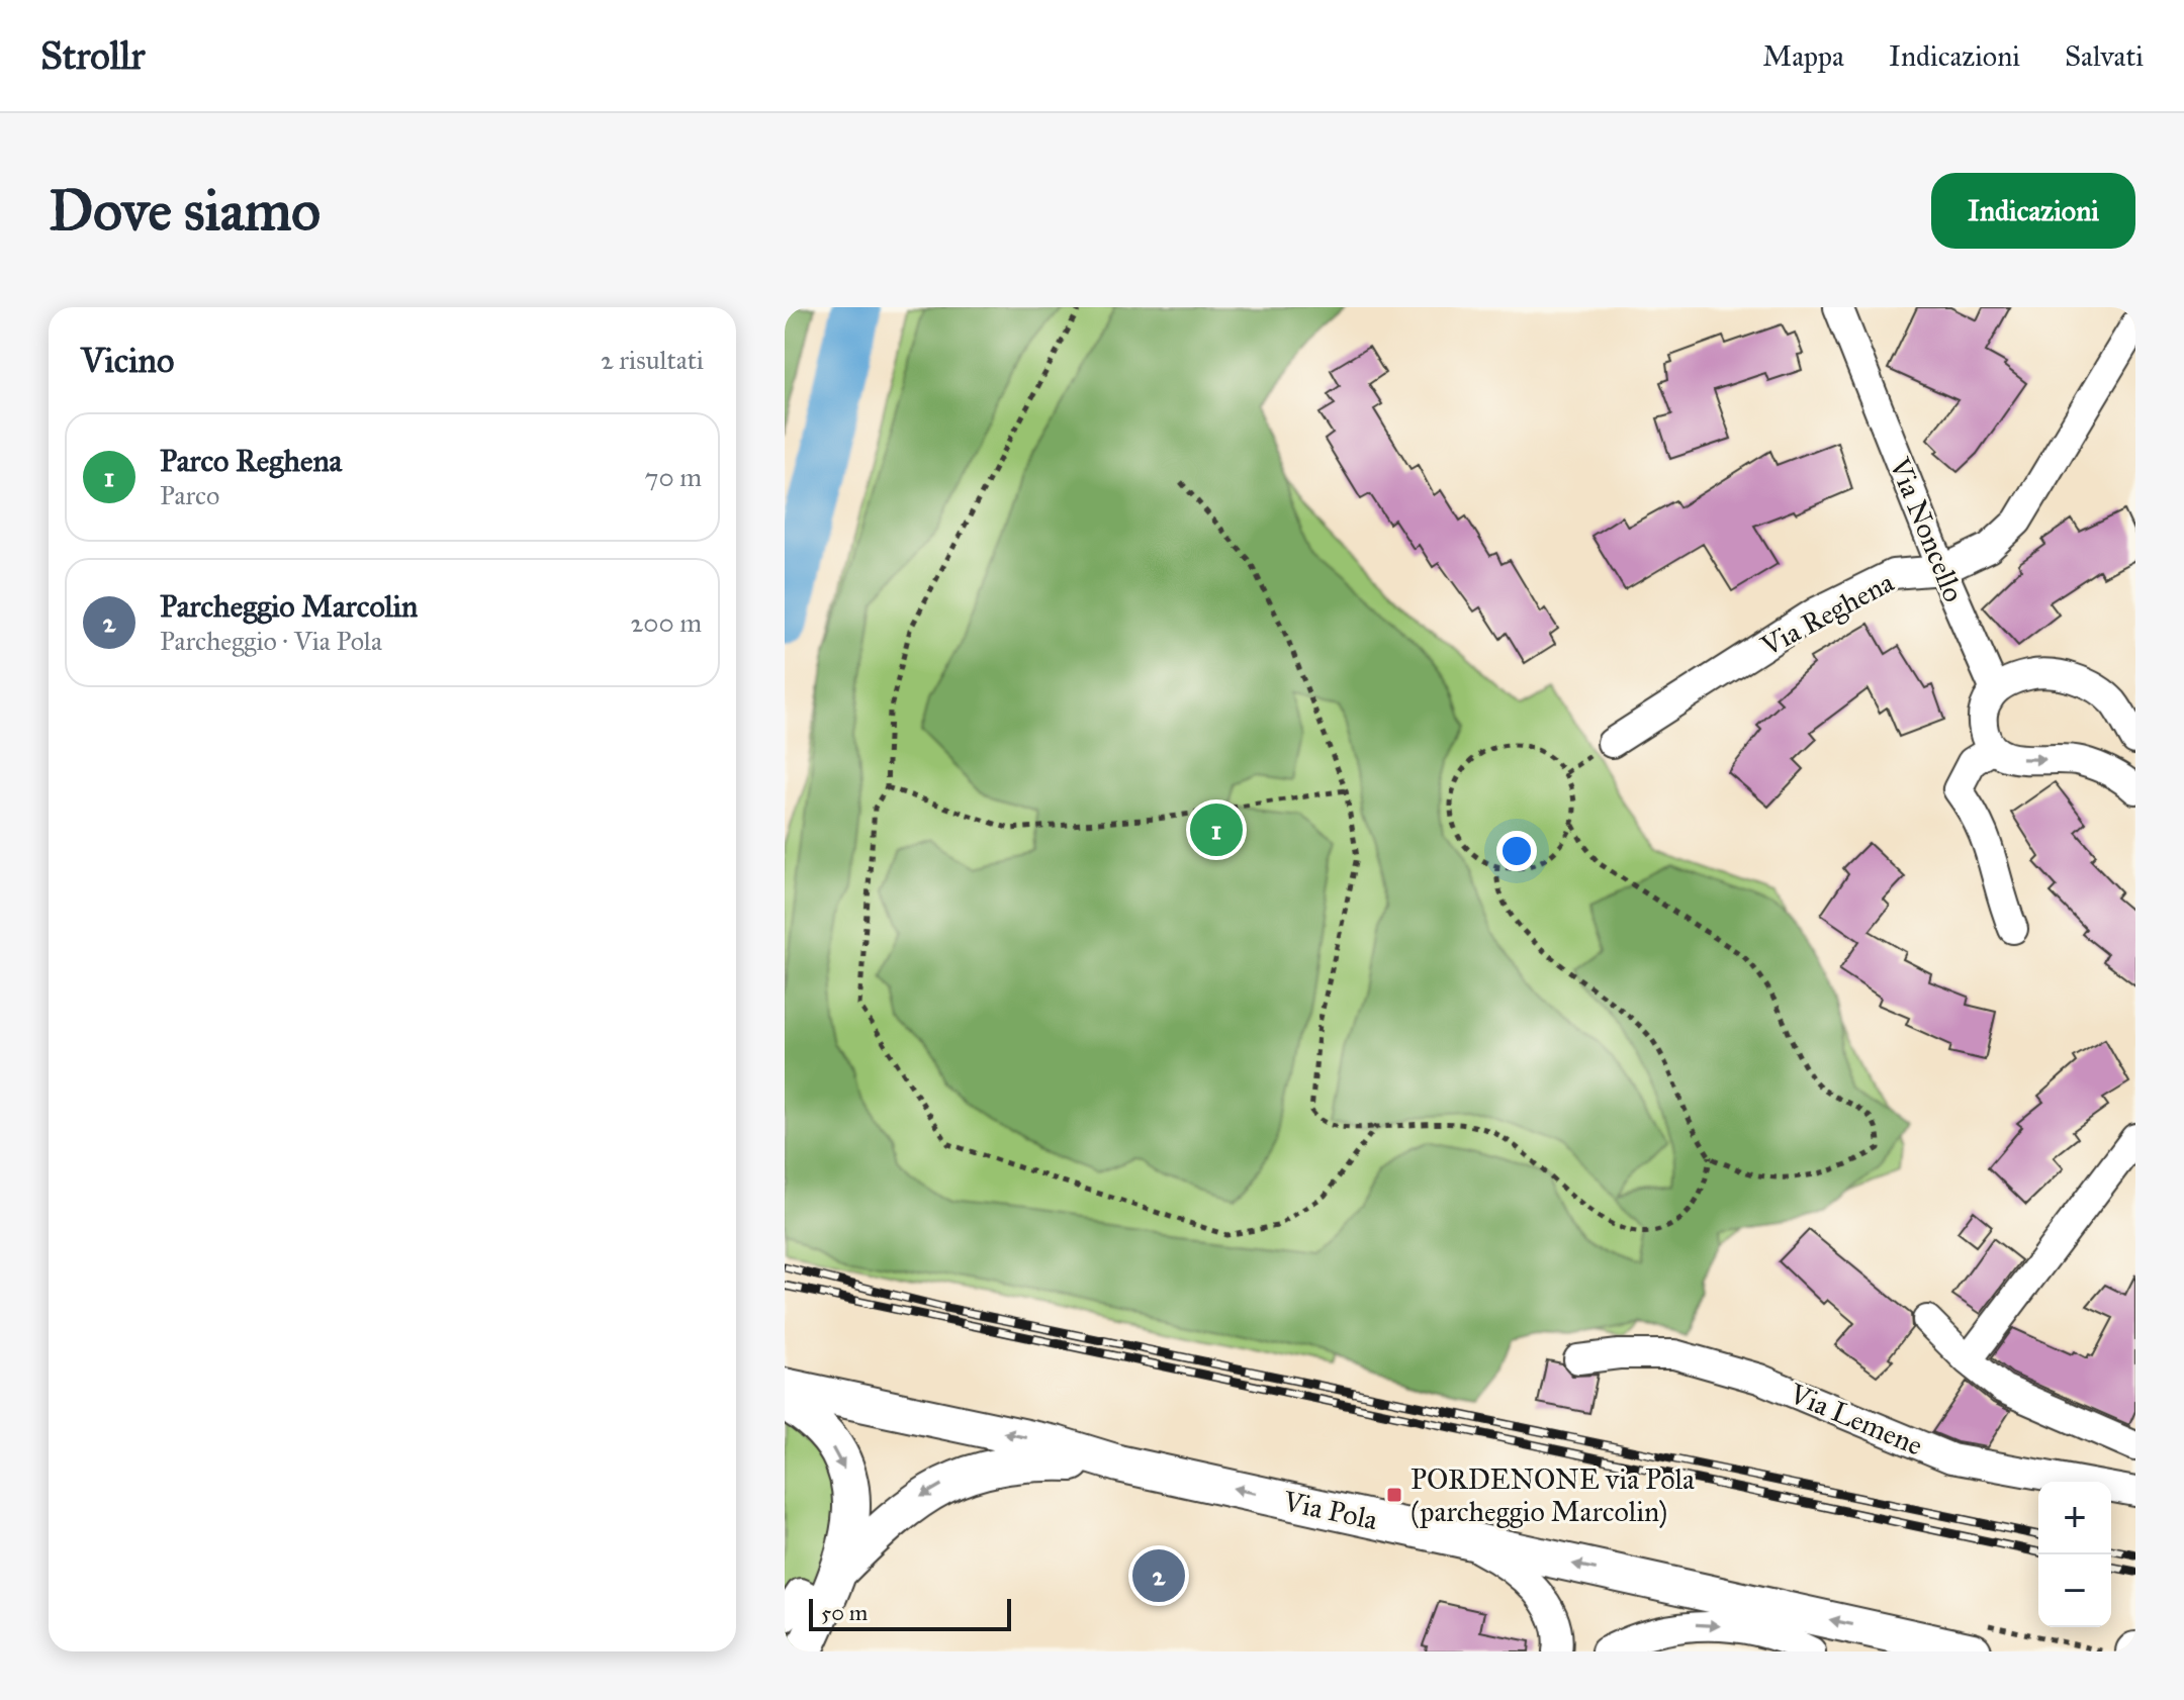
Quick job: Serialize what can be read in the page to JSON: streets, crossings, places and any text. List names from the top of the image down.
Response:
{
  "streets": {
    "main road": ["Via Pola"],
    "street": ["Via Noncello", "Via Reghena", "Via Lemene"]
  },
  "crossings": [
    ["Via Noncello", "Via Reghena"]
  ],
  "one_way": ["Via Pola"],
  "places": {
    "transit": ["PORDENONE via Pola (parcheggio Marcolin)"]
  },
  "scale_bar": "50 m",
  "page": {
    "header": "Strollr",
    "nav": ["Mappa", "Indicazioni", "Salvati"],
    "buttons": "Indicazioni",
    "title": "Dove siamo",
    "heading": ["Vicino", "2 risultati"],
    "list": [
      {
        "mark": "1",
        "name": "Parco Reghena",
        "note": "Parco",
        "value": "70 m"
      },
      {
        "mark": "2",
        "name": "Parcheggio Marcolin",
        "note": "Parcheggio · Via Pola",
        "value": "200 m"
      }
    ],
    "pins": ["1", "2"],
    "map_buttons": ["+", "−"],
    "scale": "50 m"
  }
}
